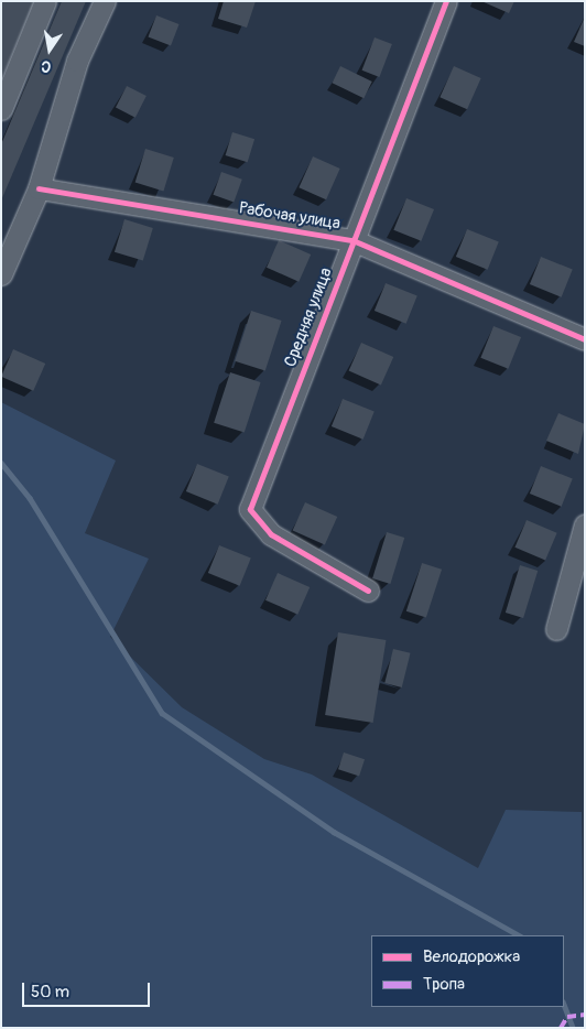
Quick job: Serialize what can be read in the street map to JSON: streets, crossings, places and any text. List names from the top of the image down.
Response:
{
  "streets": {
    "street": ["Рабочая улица", "Средняя улица"]
  },
  "crossings": [
    ["Рабочая улица", "Средняя улица"]
  ],
  "legend": ["Велодорожка", "Тропа"],
  "scale_bar": "50 m",
  "north": "bottom"
}
